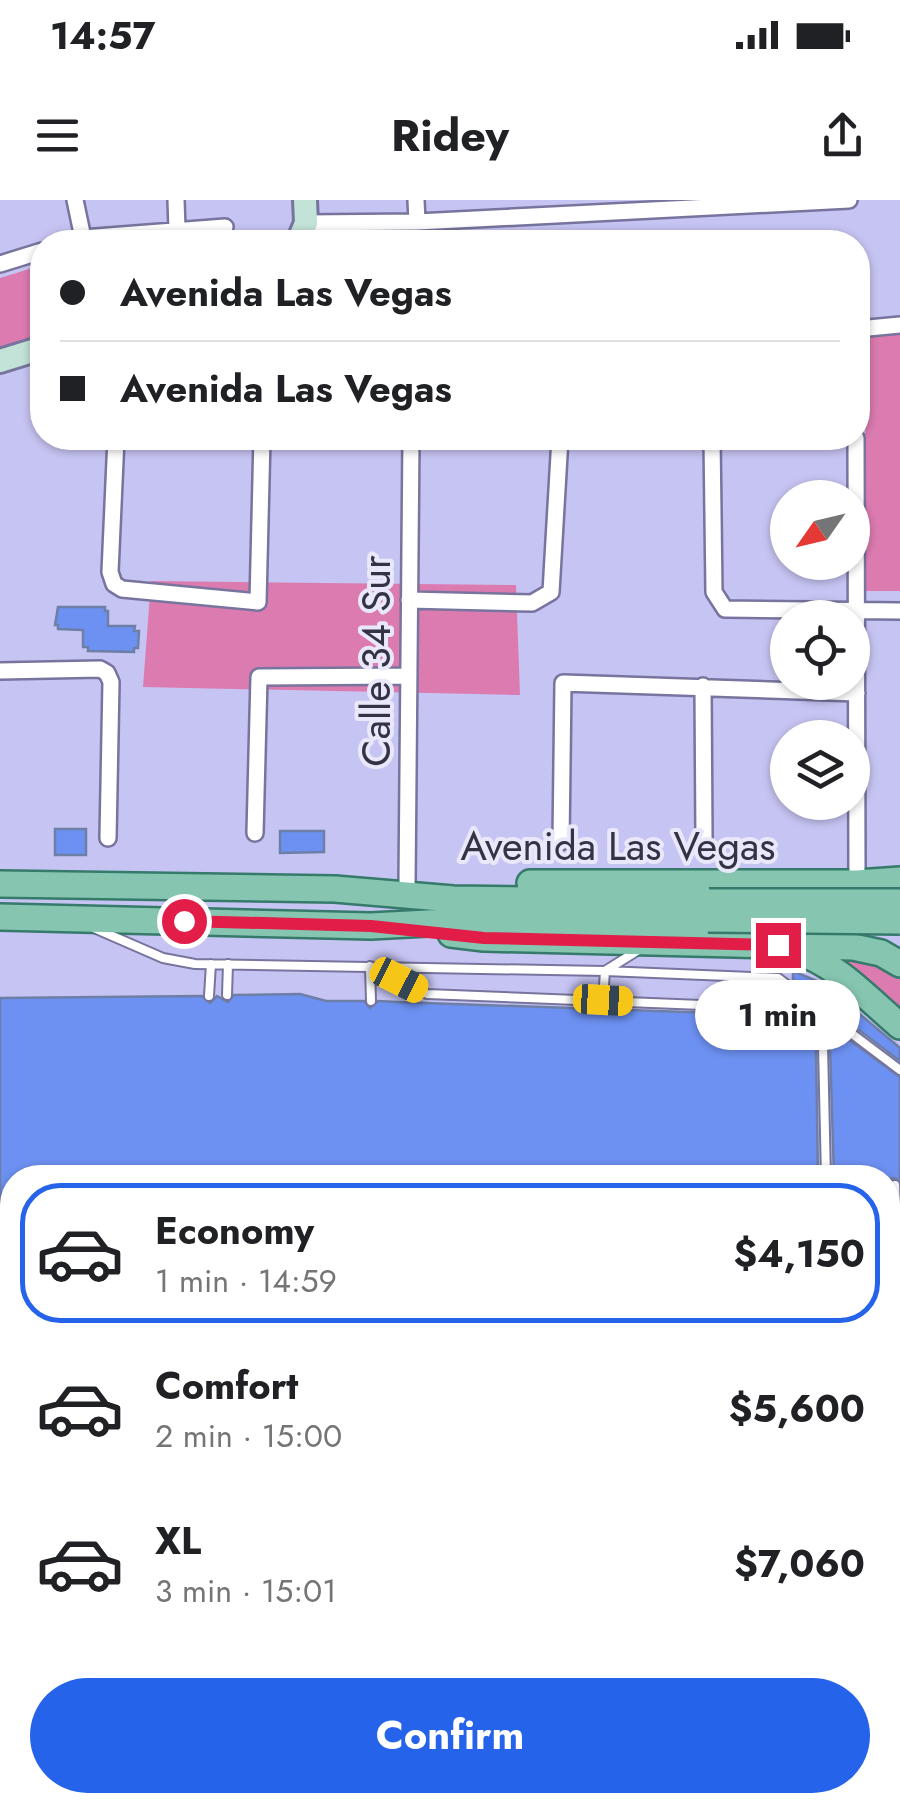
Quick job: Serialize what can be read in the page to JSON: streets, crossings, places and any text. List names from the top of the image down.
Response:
{
  "streets": {
    "main road": ["Avenida Las Vegas"],
    "street": ["Calle 34 Sur"]
  },
  "crossings": [
    ["Calle 34 Sur", "Avenida Las Vegas"]
  ],
  "north": "bottom left",
  "page": {
    "status": "14:57",
    "header": "Ridey",
    "banner": ["Avenida Las Vegas", "Avenida Las Vegas"],
    "bubble": "1 min",
    "list": [
      {
        "name": "Economy",
        "note": "1 min · 14:59",
        "value": "$4,150"
      },
      {
        "name": "Comfort",
        "note": "2 min · 15:00",
        "value": "$5,600"
      },
      {
        "name": "XL",
        "note": "3 min · 15:01",
        "value": "$7,060"
      }
    ],
    "buttons": "Confirm"
  }
}
